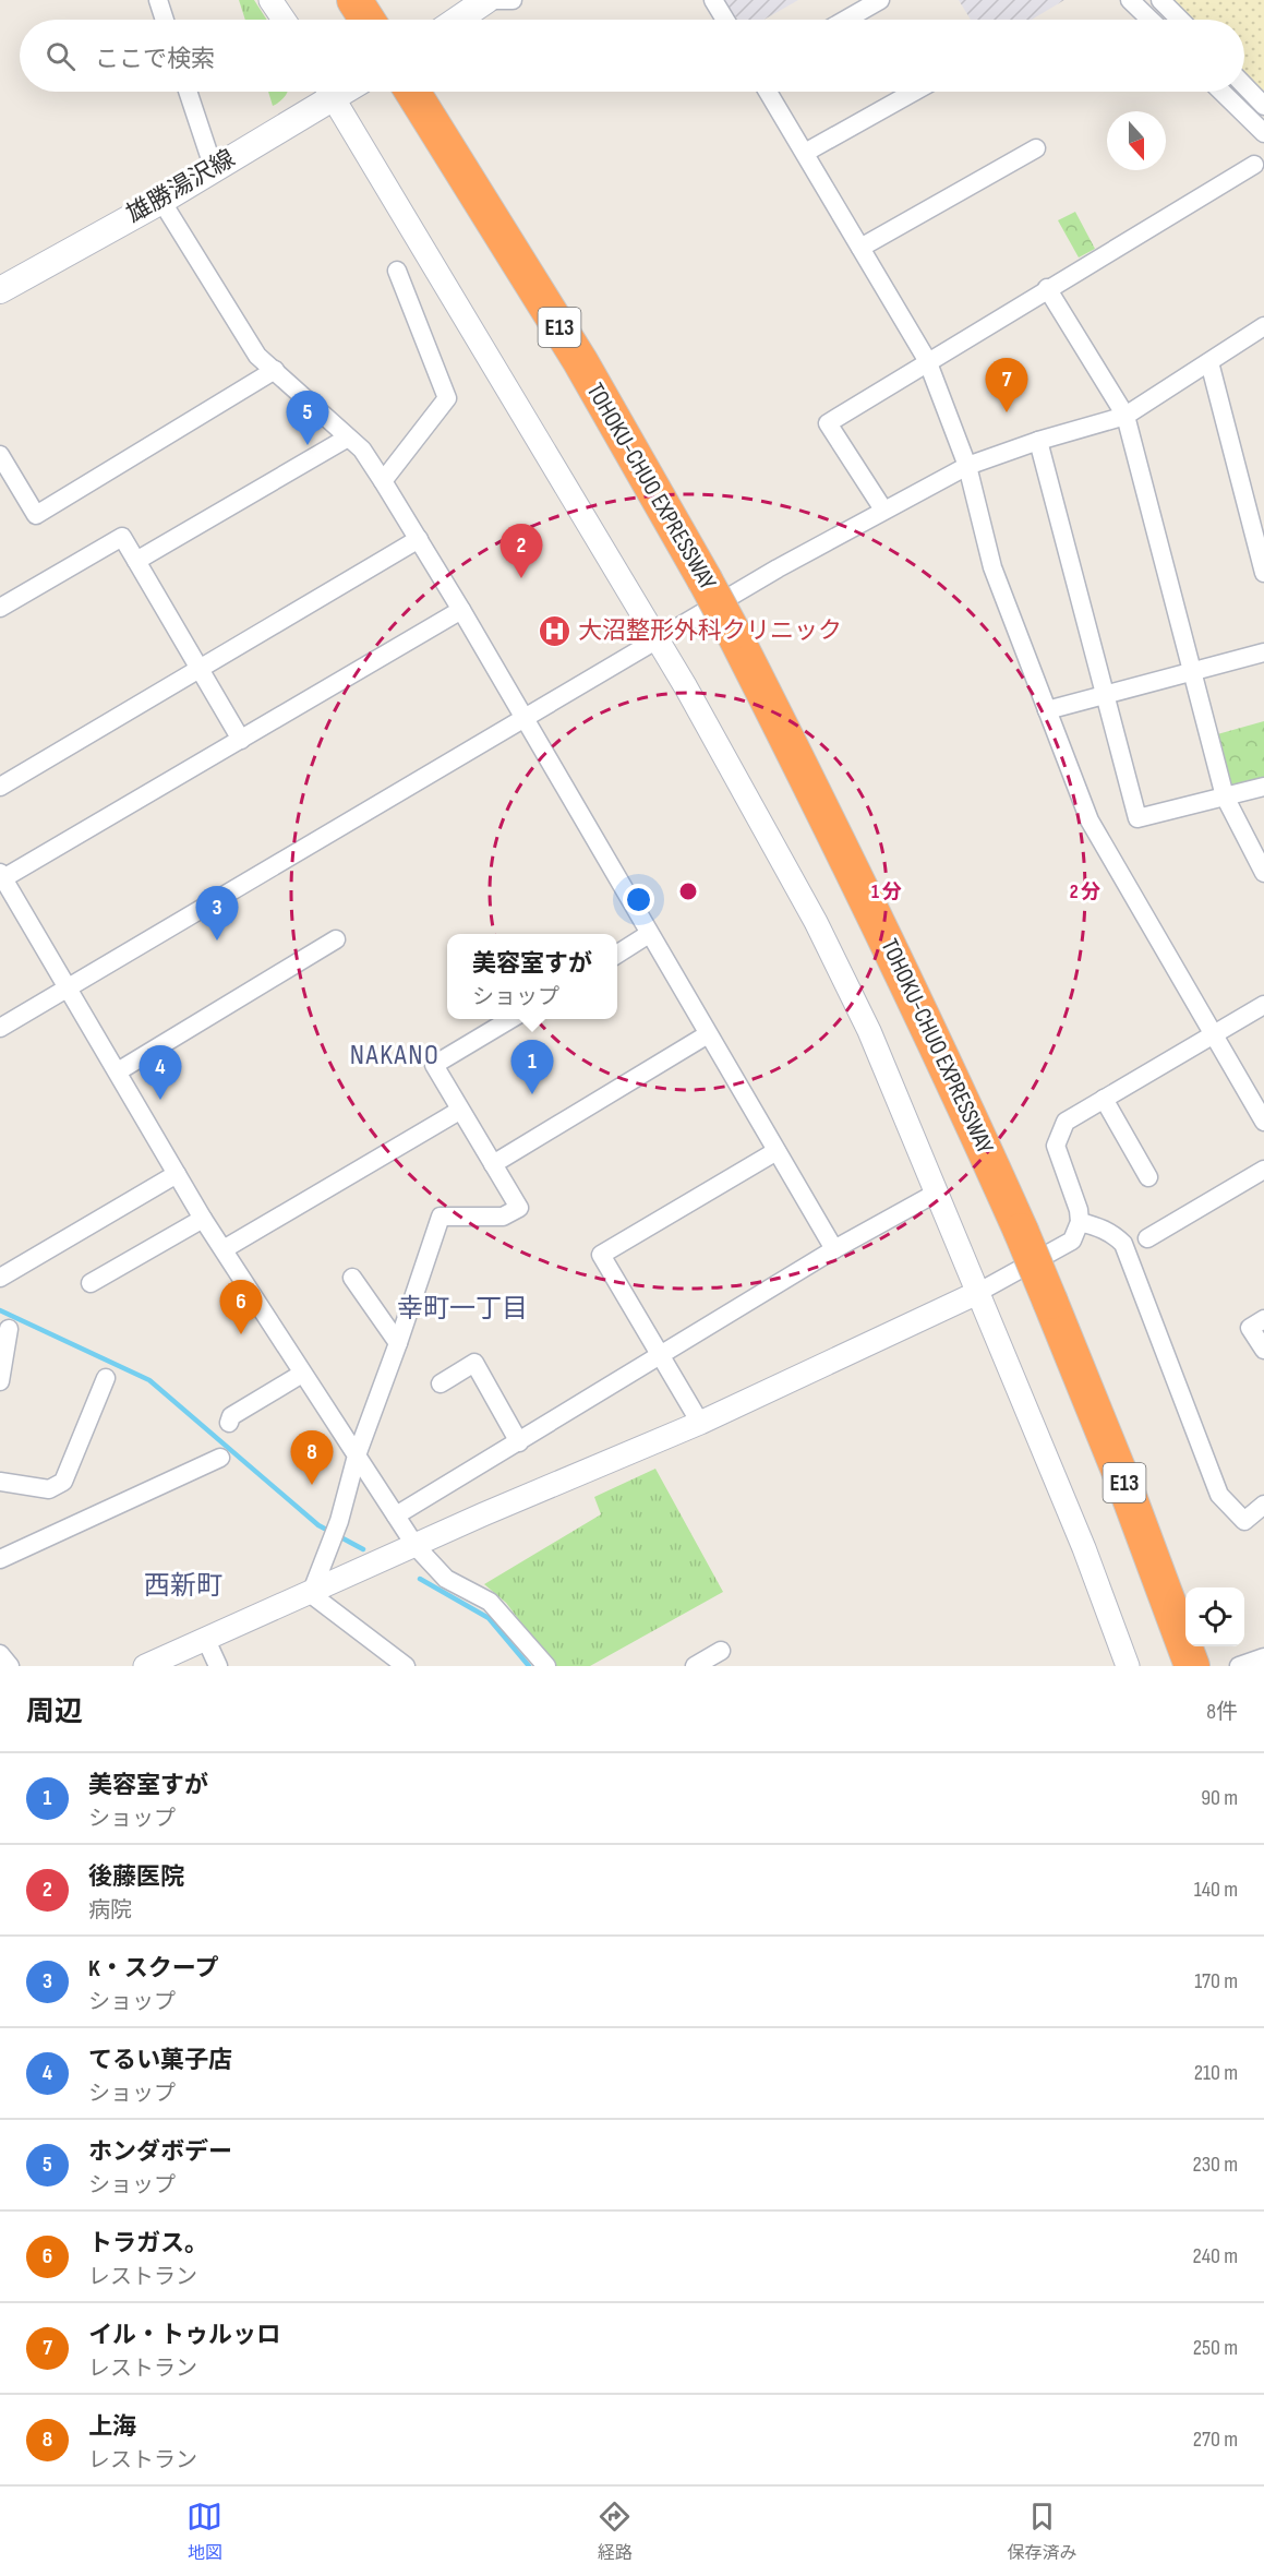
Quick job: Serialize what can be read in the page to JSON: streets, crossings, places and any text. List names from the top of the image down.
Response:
{
  "streets": {
    "highway": ["E13", "TOHOKU-CHUO EXPRESSWAY"],
    "main road": ["雄勝湯沢線"]
  },
  "districts": ["NAKANO", "幸町一丁目", "西新町"],
  "places": {
    "hospital": ["大沼整形外科クリニック"]
  },
  "north": "bottom",
  "page": {
    "search": "ここで検索",
    "pins": [
      "7",
      "5",
      "2",
      "3",
      "1",
      "4",
      "6",
      "8"
    ],
    "popup": ["美容室すが", "ショップ"],
    "heading": ["周辺", "8件"],
    "list": [
      {
        "mark": "1",
        "name": "美容室すが",
        "note": "ショップ",
        "value": "90 m"
      },
      {
        "mark": "2",
        "name": "後藤医院",
        "note": "病院",
        "value": "140 m"
      },
      {
        "mark": "3",
        "name": "K・スクープ",
        "note": "ショップ",
        "value": "170 m"
      },
      {
        "mark": "4",
        "name": "てるい菓子店",
        "note": "ショップ",
        "value": "210 m"
      },
      {
        "mark": "5",
        "name": "ホンダボデー",
        "note": "ショップ",
        "value": "230 m"
      },
      {
        "mark": "6",
        "name": "トラガス。",
        "note": "レストラン",
        "value": "240 m"
      },
      {
        "mark": "7",
        "name": "イル・トゥルッロ",
        "note": "レストラン",
        "value": "250 m"
      },
      {
        "mark": "8",
        "name": "上海",
        "note": "レストラン",
        "value": "270 m"
      }
    ],
    "nav": ["地図", "経路", "保存済み"]
  },
  "rings": ["1 分", "2 分"]
}
